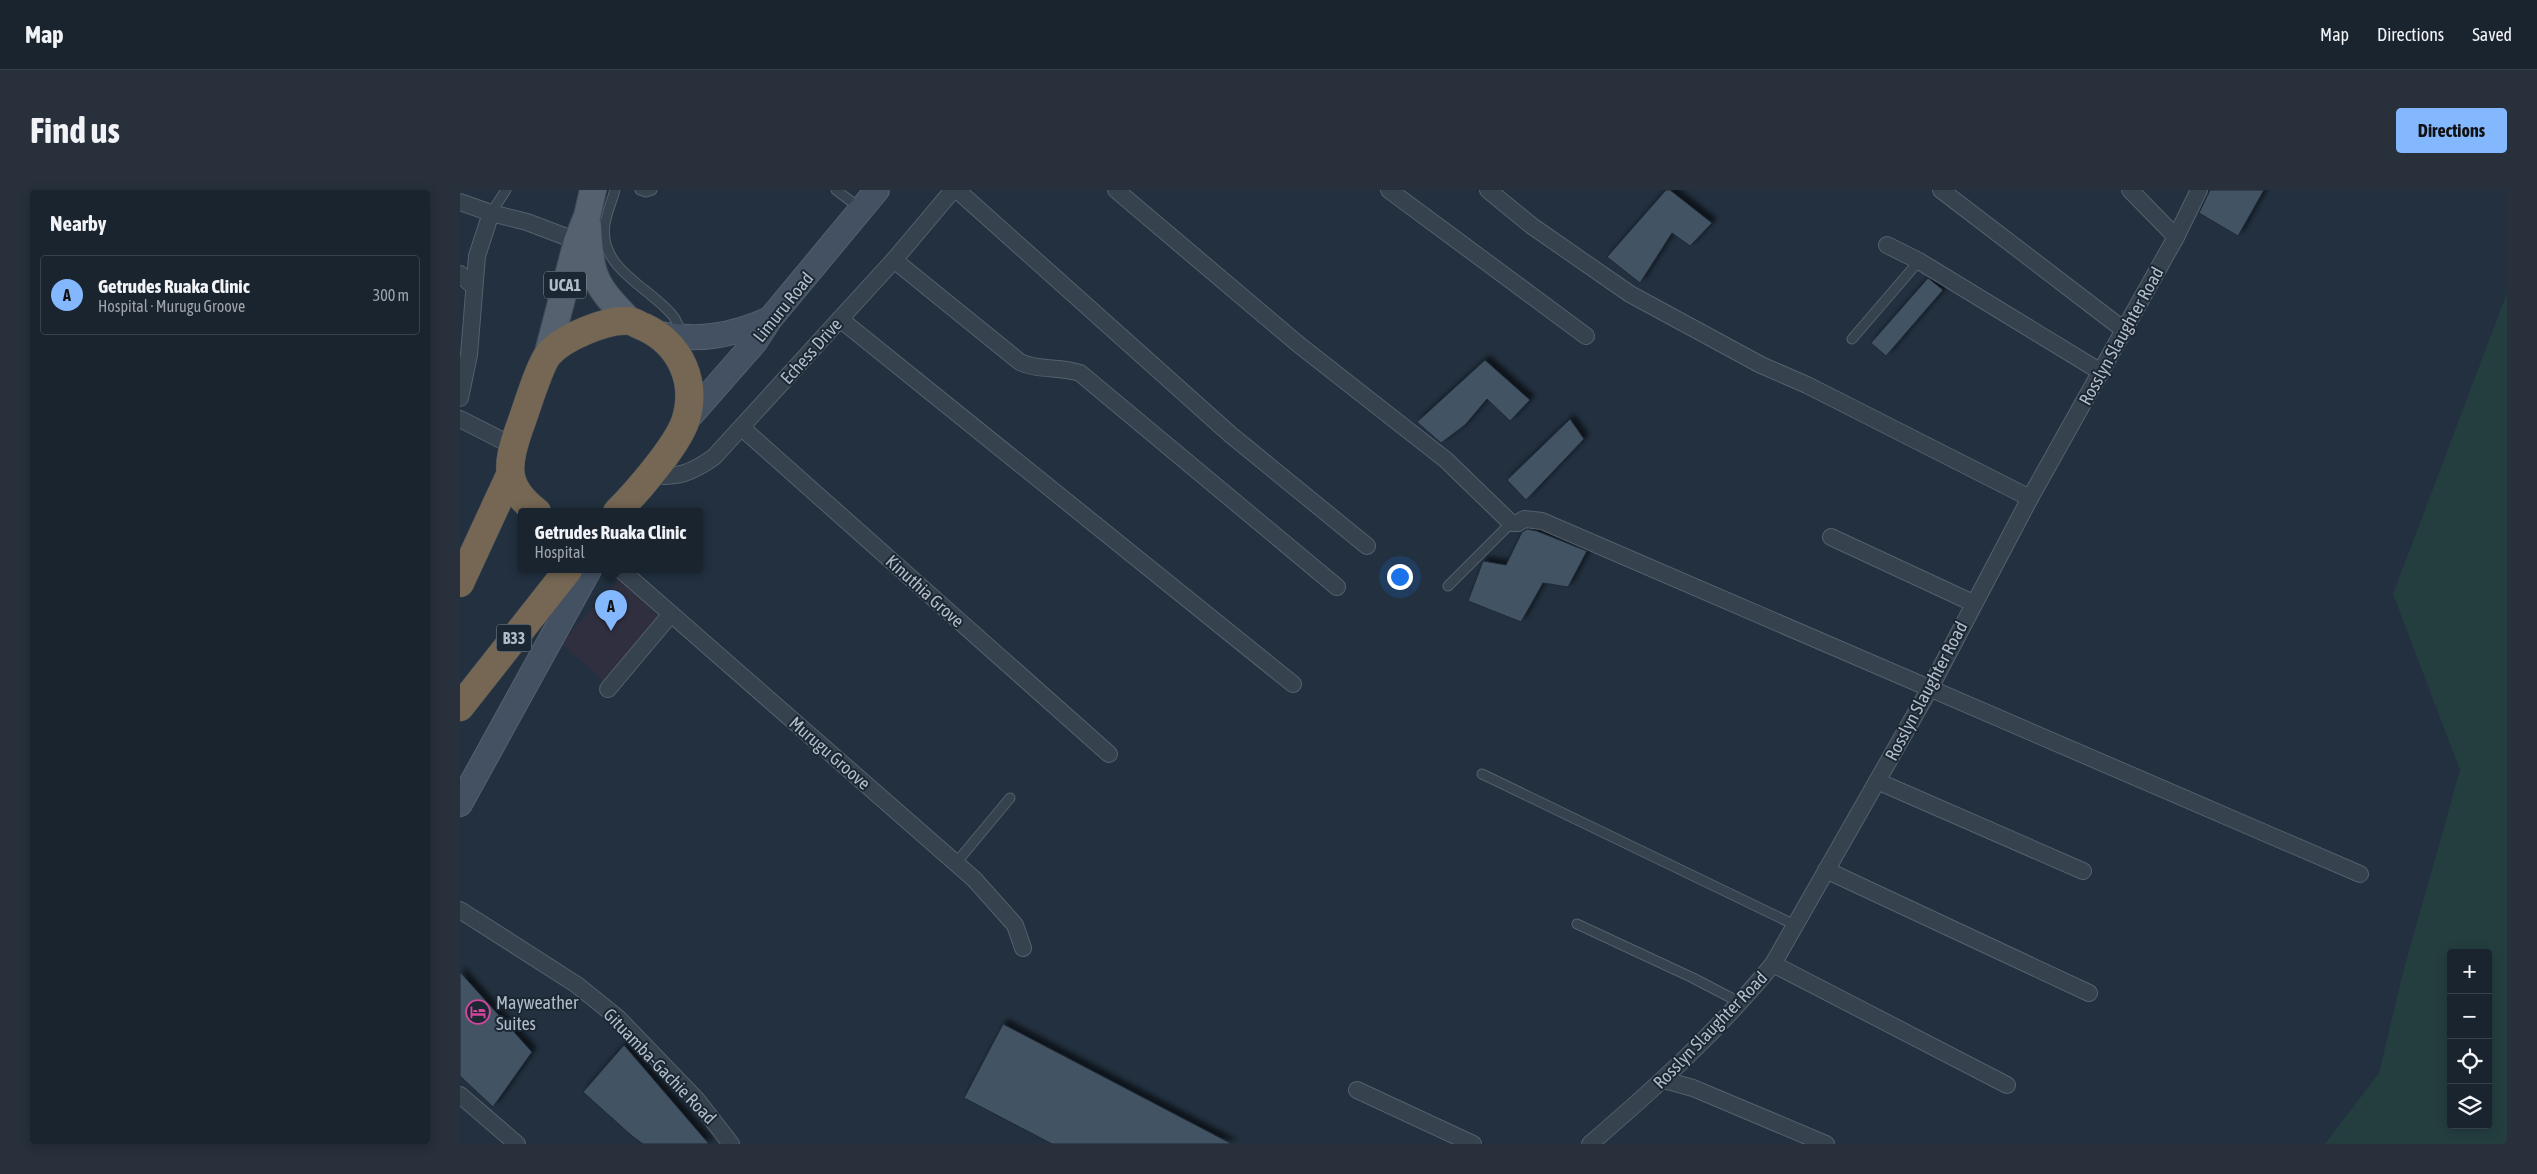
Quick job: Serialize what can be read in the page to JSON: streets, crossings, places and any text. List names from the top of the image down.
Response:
{
  "streets": {
    "highway": ["B33"],
    "main road": ["UCA1", "Limuru Road"],
    "street": [
      "Rosslyn Slaughter Road",
      "Echess Drive",
      "Kinuthia Grove",
      "Murugu Groove",
      "Gituamba-Gachie Road"
    ]
  },
  "crossings": [
    ["Echess Drive", "Kinuthia Grove"]
  ],
  "places": {
    "hotel": ["Mayweather Suites"]
  },
  "page": {
    "header": "Map",
    "nav": ["Map", "Directions", "Saved"],
    "buttons": "Directions",
    "title": "Find us",
    "heading": "Nearby",
    "list": [
      {
        "mark": "A",
        "name": "Getrudes Ruaka Clinic",
        "note": "Hospital · Murugu Groove",
        "value": "300 m"
      }
    ],
    "popup": ["Getrudes Ruaka Clinic", "Hospital"],
    "pins": "A",
    "map_buttons": ["+", "−"]
  }
}
